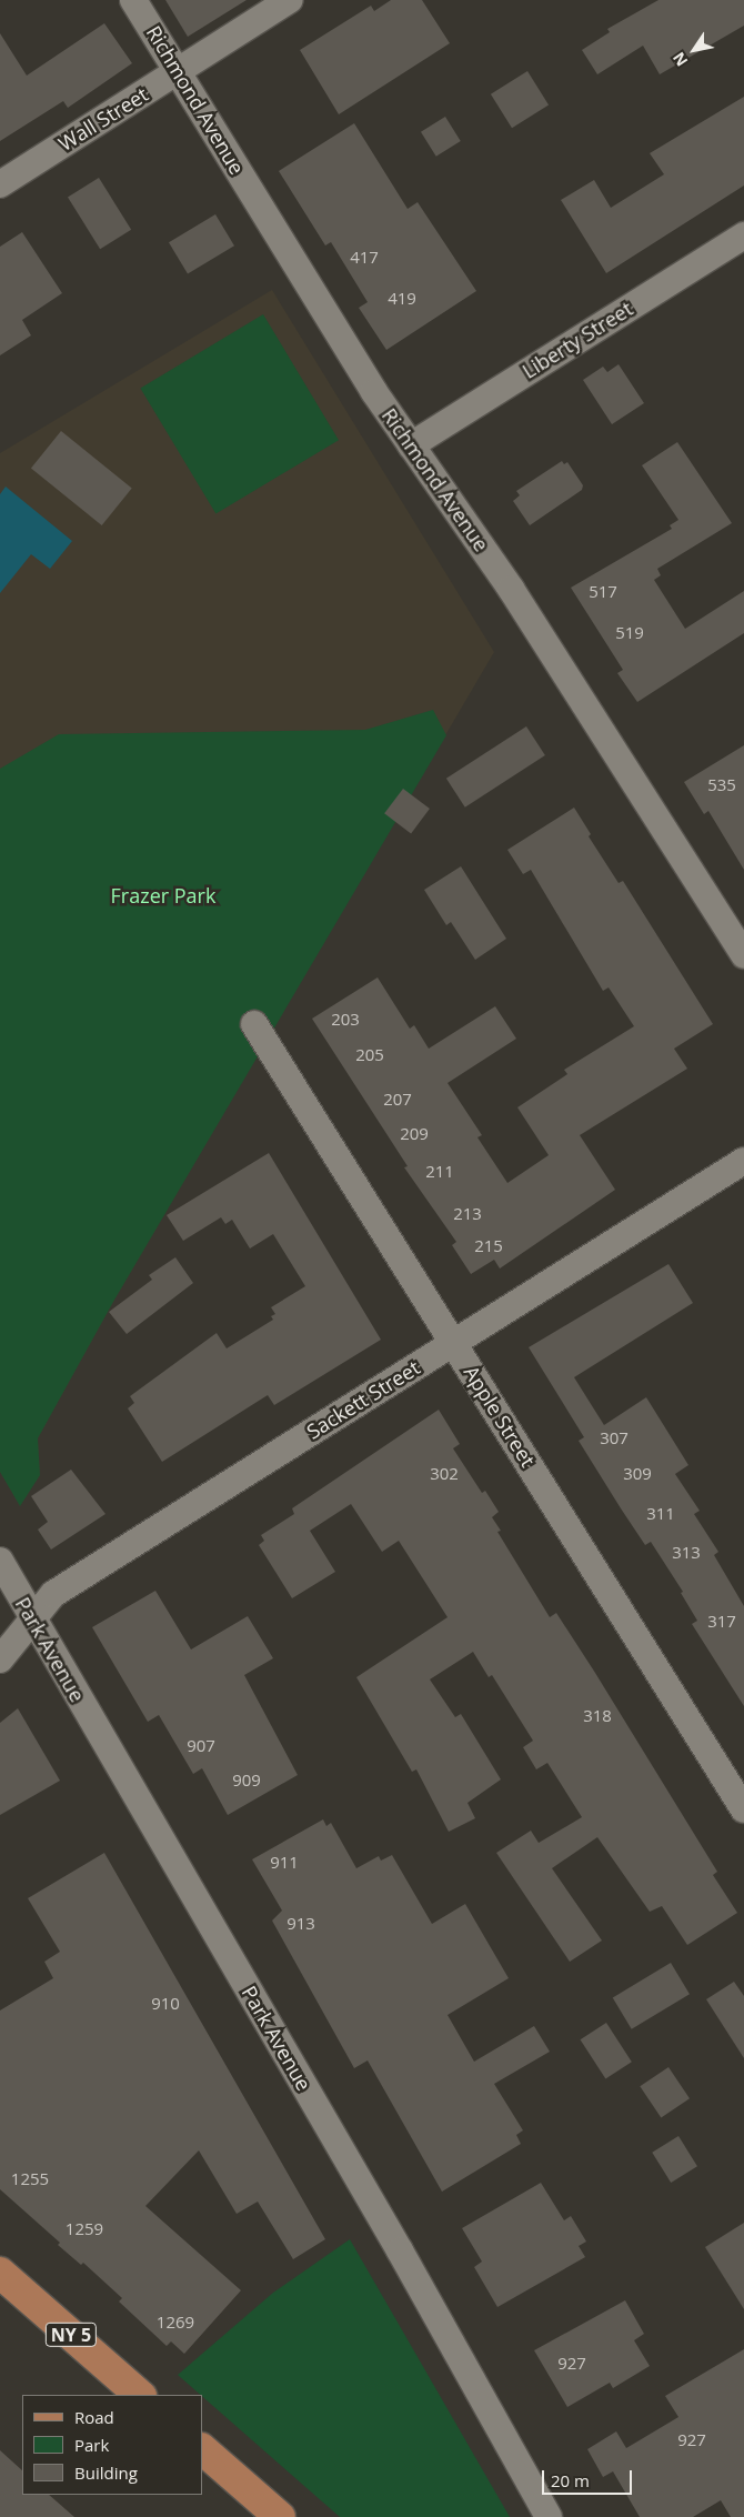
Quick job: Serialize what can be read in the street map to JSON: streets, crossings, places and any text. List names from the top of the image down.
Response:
{
  "streets": {
    "main road": ["NY 5"],
    "street": [
      "Richmond Avenue",
      "Wall Street",
      "Liberty Street",
      "Sackett Street",
      "Apple Street",
      "Park Avenue"
    ]
  },
  "crossings": [
    ["Richmond Avenue", "Wall Street"],
    ["Richmond Avenue", "Liberty Street"],
    ["Sackett Street", "Apple Street"],
    ["Sackett Street", "Park Avenue"]
  ],
  "parks": ["Frazer Park"],
  "house_numbers": [
    "417",
    "419",
    "517",
    "519",
    "535",
    "203",
    "205",
    "207",
    "209",
    "211",
    "213",
    "215",
    "307",
    "302",
    "309",
    "311",
    "313",
    "317",
    "318",
    "907",
    "909",
    "911",
    "913",
    "910",
    "1255",
    "1259",
    "1269",
    "927",
    "927"
  ],
  "legend": ["Road", "Park", "Building"],
  "scale_bar": "20 m",
  "north": "bottom left"
}
